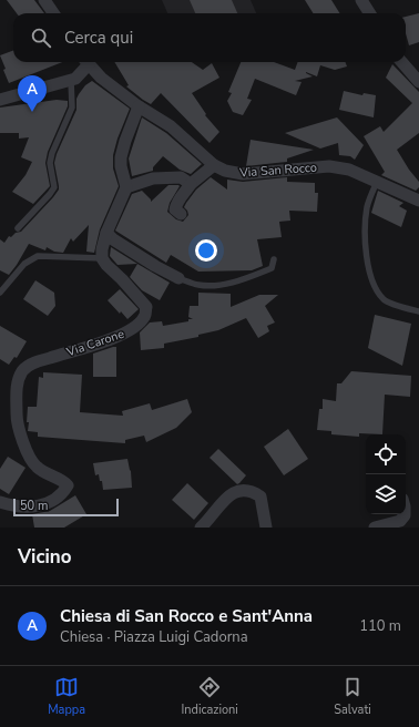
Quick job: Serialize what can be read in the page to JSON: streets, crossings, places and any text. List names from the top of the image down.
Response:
{
  "streets": {
    "street": ["Via San Rocco", "Via Carone"]
  },
  "scale_bar": "50 m",
  "page": {
    "search": "Cerca qui",
    "pins": "A",
    "scale": "50 m",
    "heading": "Vicino",
    "list": [
      {
        "mark": "A",
        "name": "Chiesa di San Rocco e Sant'Anna",
        "note": "Chiesa · Piazza Luigi Cadorna",
        "value": "110 m"
      }
    ],
    "nav": ["Mappa", "Indicazioni", "Salvati"]
  }
}
